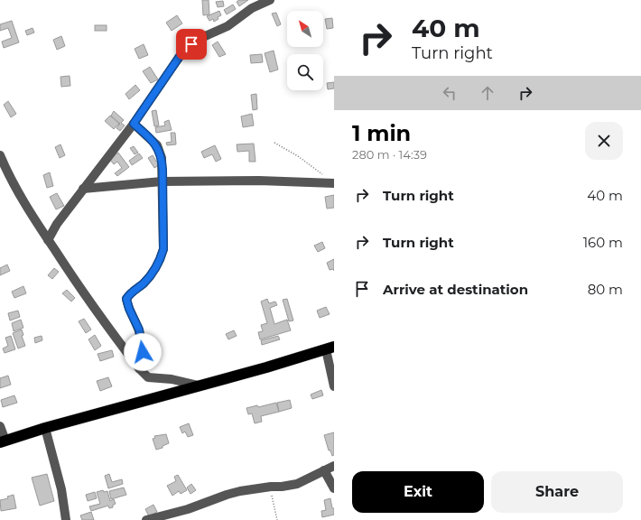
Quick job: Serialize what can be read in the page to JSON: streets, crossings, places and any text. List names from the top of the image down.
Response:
{
  "north": "top left",
  "page": {
    "turn": ["40 m", "Turn right"],
    "heading": ["1 min", "280 m · 14:39"],
    "list": [
      {
        "name": "Turn right",
        "value": "40 m"
      },
      {
        "name": "Turn right",
        "value": "160 m"
      },
      {
        "name": "Arrive at destination",
        "value": "80 m"
      }
    ],
    "buttons": ["Exit", "Share"]
  }
}
